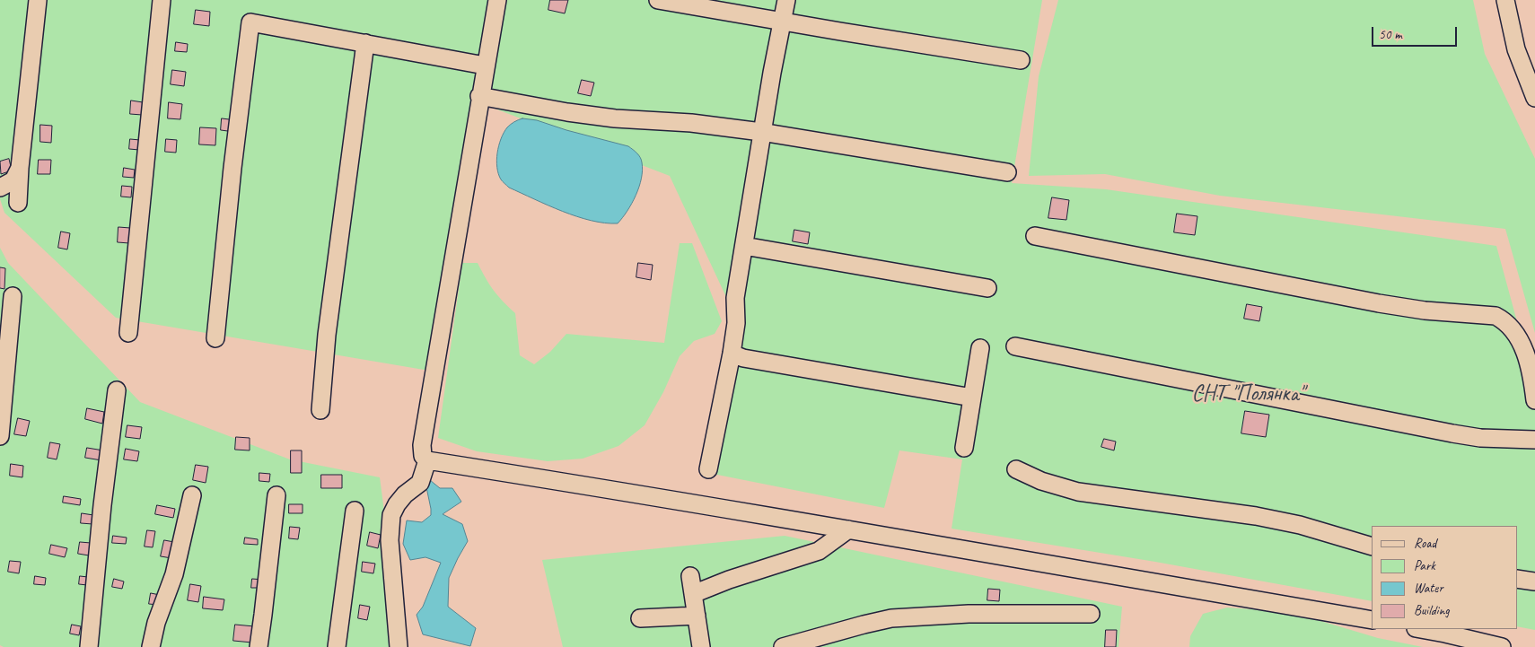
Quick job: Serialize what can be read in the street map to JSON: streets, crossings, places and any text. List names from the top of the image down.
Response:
{
  "parks": ["СНТ \"Полянка\""],
  "legend": [
    "Road",
    "Park",
    "Water",
    "Building"
  ],
  "scale_bar": "50 m"
}
